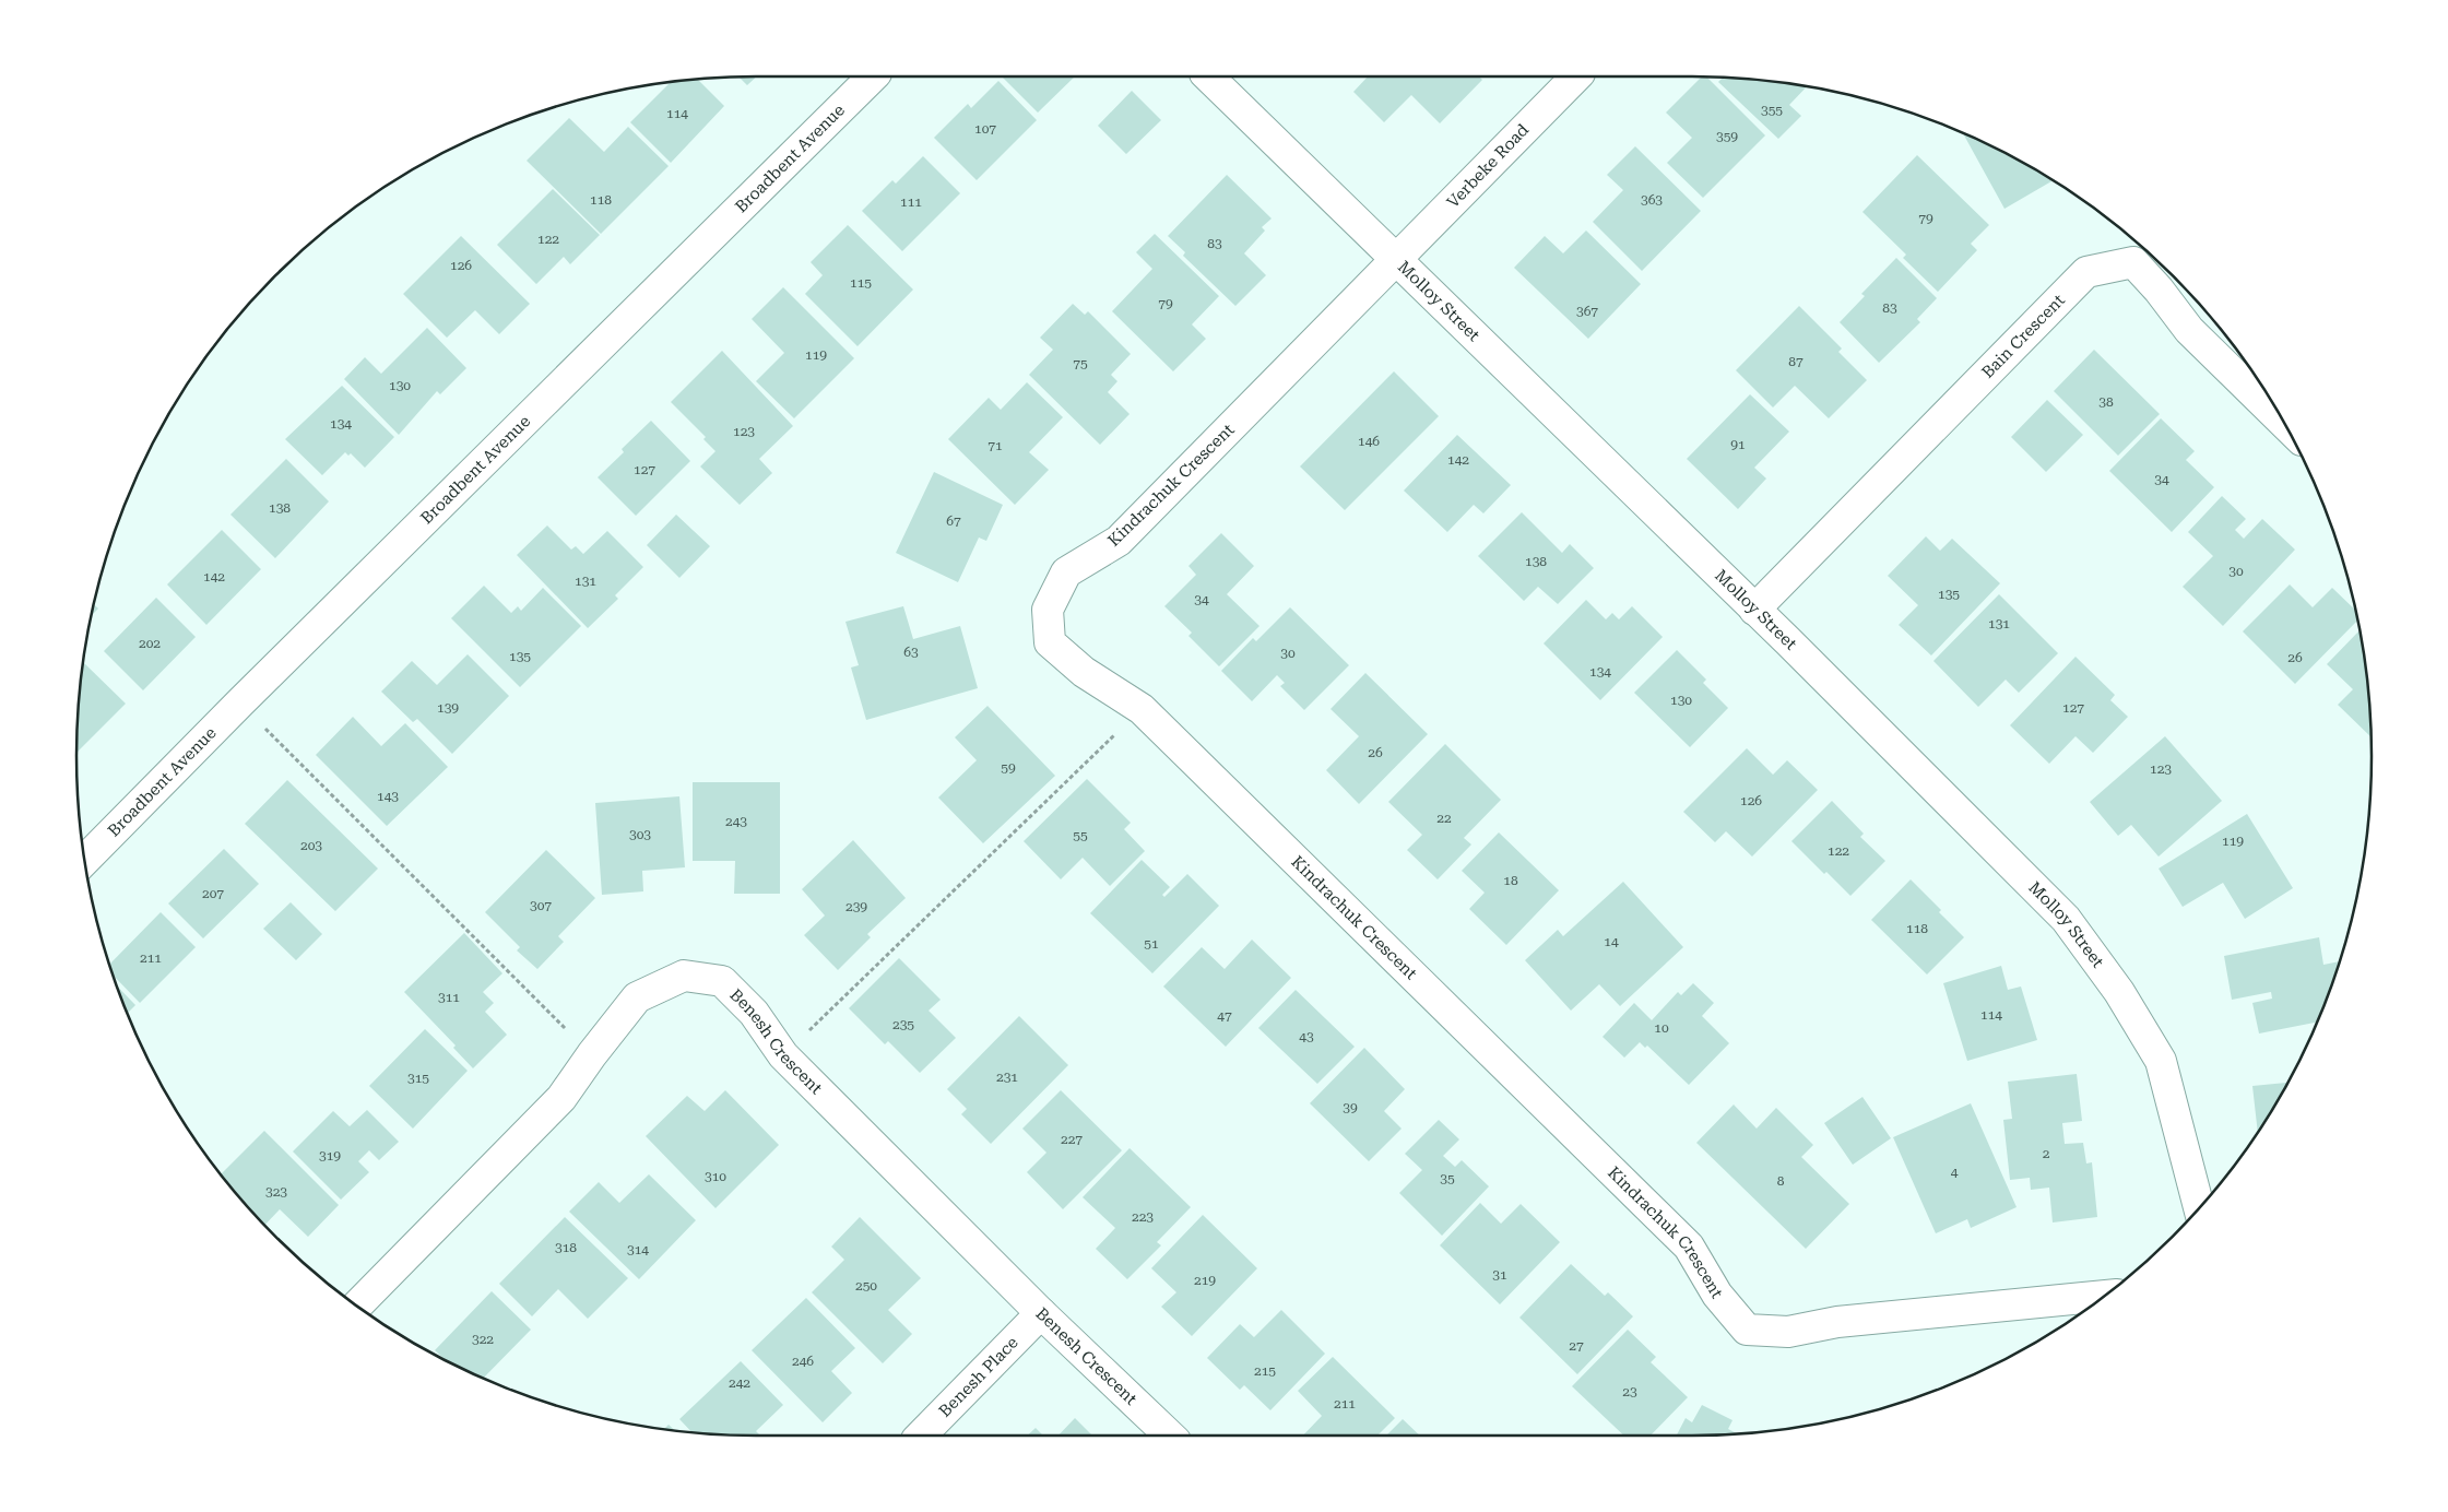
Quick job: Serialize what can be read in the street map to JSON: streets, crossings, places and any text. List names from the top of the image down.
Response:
{
  "streets": {
    "street": [
      "Broadbent Avenue",
      "Verbeke Road",
      "Molloy Street",
      "Bain Crescent",
      "Kindrachuk Crescent",
      "Benesh Crescent",
      "Benesh Place"
    ]
  },
  "crossings": [
    ["Verbeke Road", "Molloy Street"],
    ["Verbeke Road", "Kindrachuk Crescent"],
    ["Molloy Street", "Bain Crescent"],
    ["Molloy Street", "Kindrachuk Crescent"],
    ["Benesh Crescent", "Benesh Place"]
  ],
  "house_numbers": [
    "355",
    "114",
    "107",
    "359",
    "118",
    "363",
    "111",
    "79",
    "122",
    "83",
    "126",
    "115",
    "79",
    "83",
    "367",
    "119",
    "87",
    "75",
    "130",
    "38",
    "134",
    "123",
    "146",
    "91",
    "71",
    "142",
    "127",
    "34",
    "138",
    "67",
    "138",
    "30",
    "142",
    "131",
    "135",
    "34",
    "131",
    "202",
    "63",
    "30",
    "135",
    "26",
    "134",
    "130",
    "139",
    "127",
    "26",
    "59",
    "123",
    "143",
    "126",
    "22",
    "243",
    "303",
    "55",
    "119",
    "203",
    "122",
    "18",
    "207",
    "307",
    "239",
    "118",
    "14",
    "51",
    "211",
    "311",
    "114",
    "47",
    "235",
    "10",
    "43",
    "231",
    "315",
    "39",
    "227",
    "2",
    "319",
    "4",
    "310",
    "35",
    "8",
    "323",
    "223",
    "318",
    "314",
    "31",
    "219",
    "250",
    "322",
    "27",
    "246",
    "215",
    "242",
    "23",
    "211"
  ]
}
